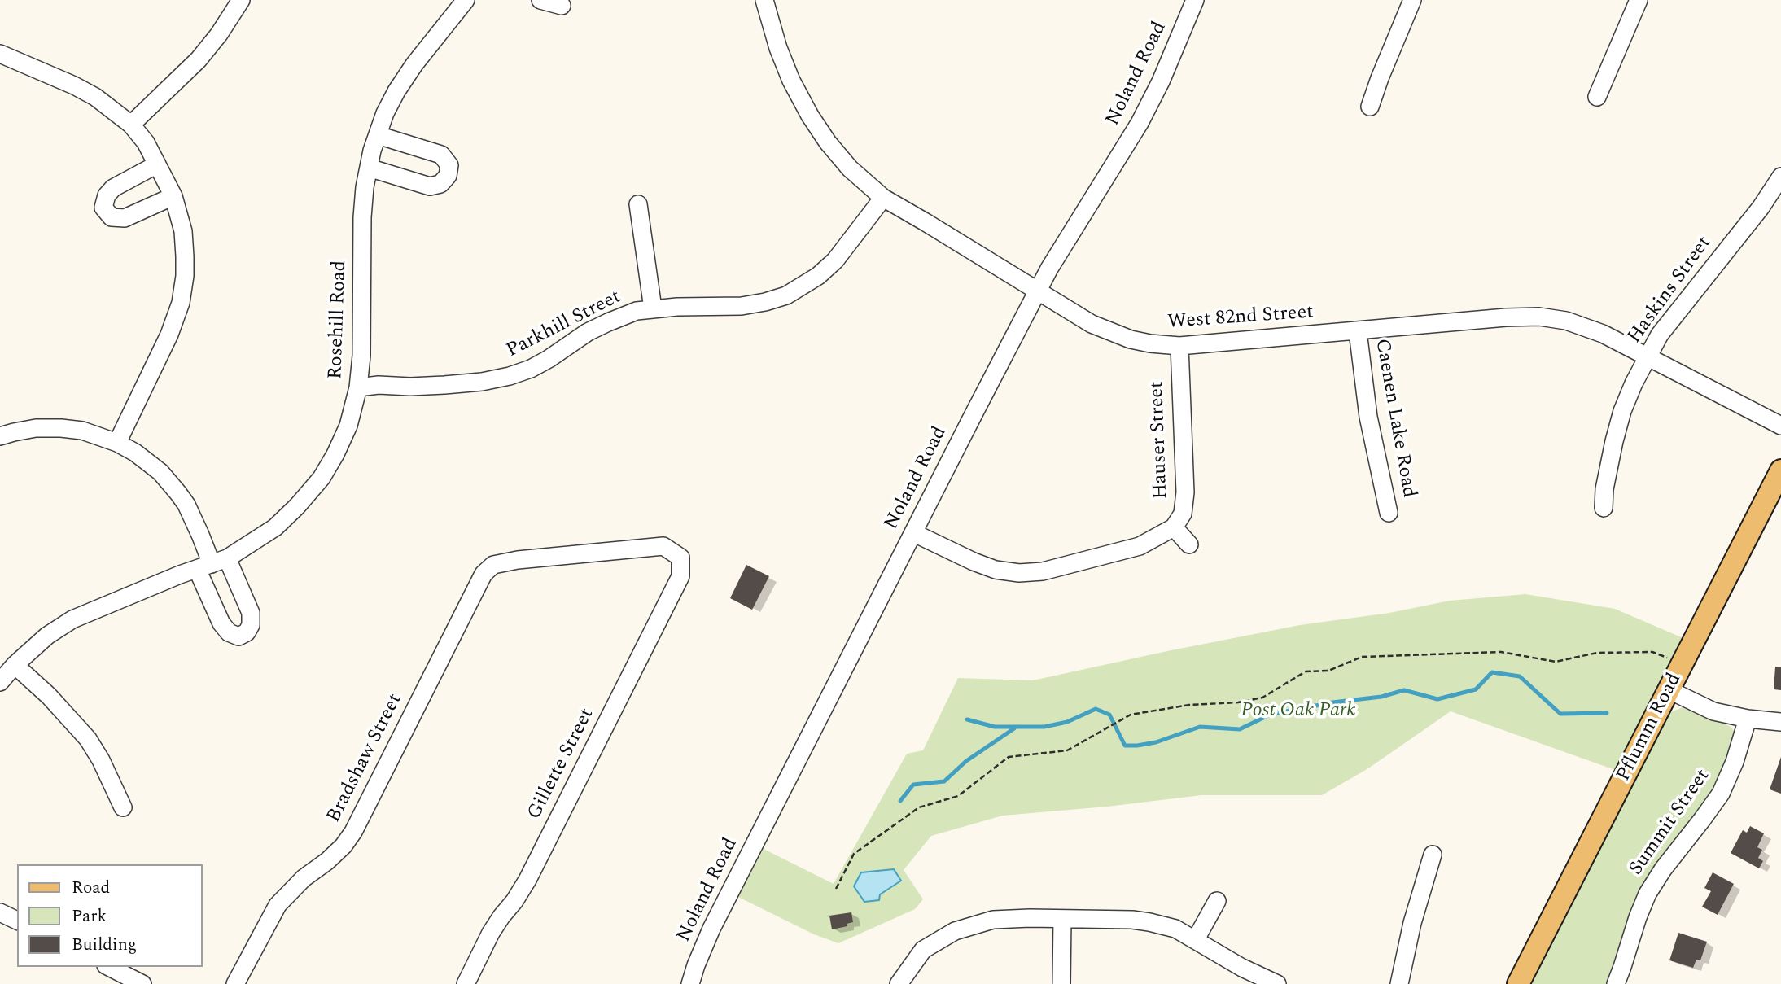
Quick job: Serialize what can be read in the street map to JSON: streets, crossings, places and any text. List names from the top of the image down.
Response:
{
  "streets": {
    "main road": ["Pflumm Road"],
    "street": [
      "Noland Road",
      "Haskins Street",
      "West 82nd Street",
      "Rosehill Road",
      "Parkhill Street",
      "Caenen Lake Road",
      "Hauser Street",
      "Bradshaw Street",
      "Gillette Street",
      "Summit Street"
    ]
  },
  "crossings": [
    ["Noland Road", "West 82nd Street"],
    ["Noland Road", "Hauser Street"],
    ["Haskins Street", "West 82nd Street"],
    ["West 82nd Street", "Parkhill Street"],
    ["West 82nd Street", "Caenen Lake Road"],
    ["West 82nd Street", "Hauser Street"],
    ["Rosehill Road", "Parkhill Street"],
    ["Bradshaw Street", "Gillette Street"]
  ],
  "parks": ["Post Oak Park"],
  "legend": ["Road", "Park", "Building"]
}
